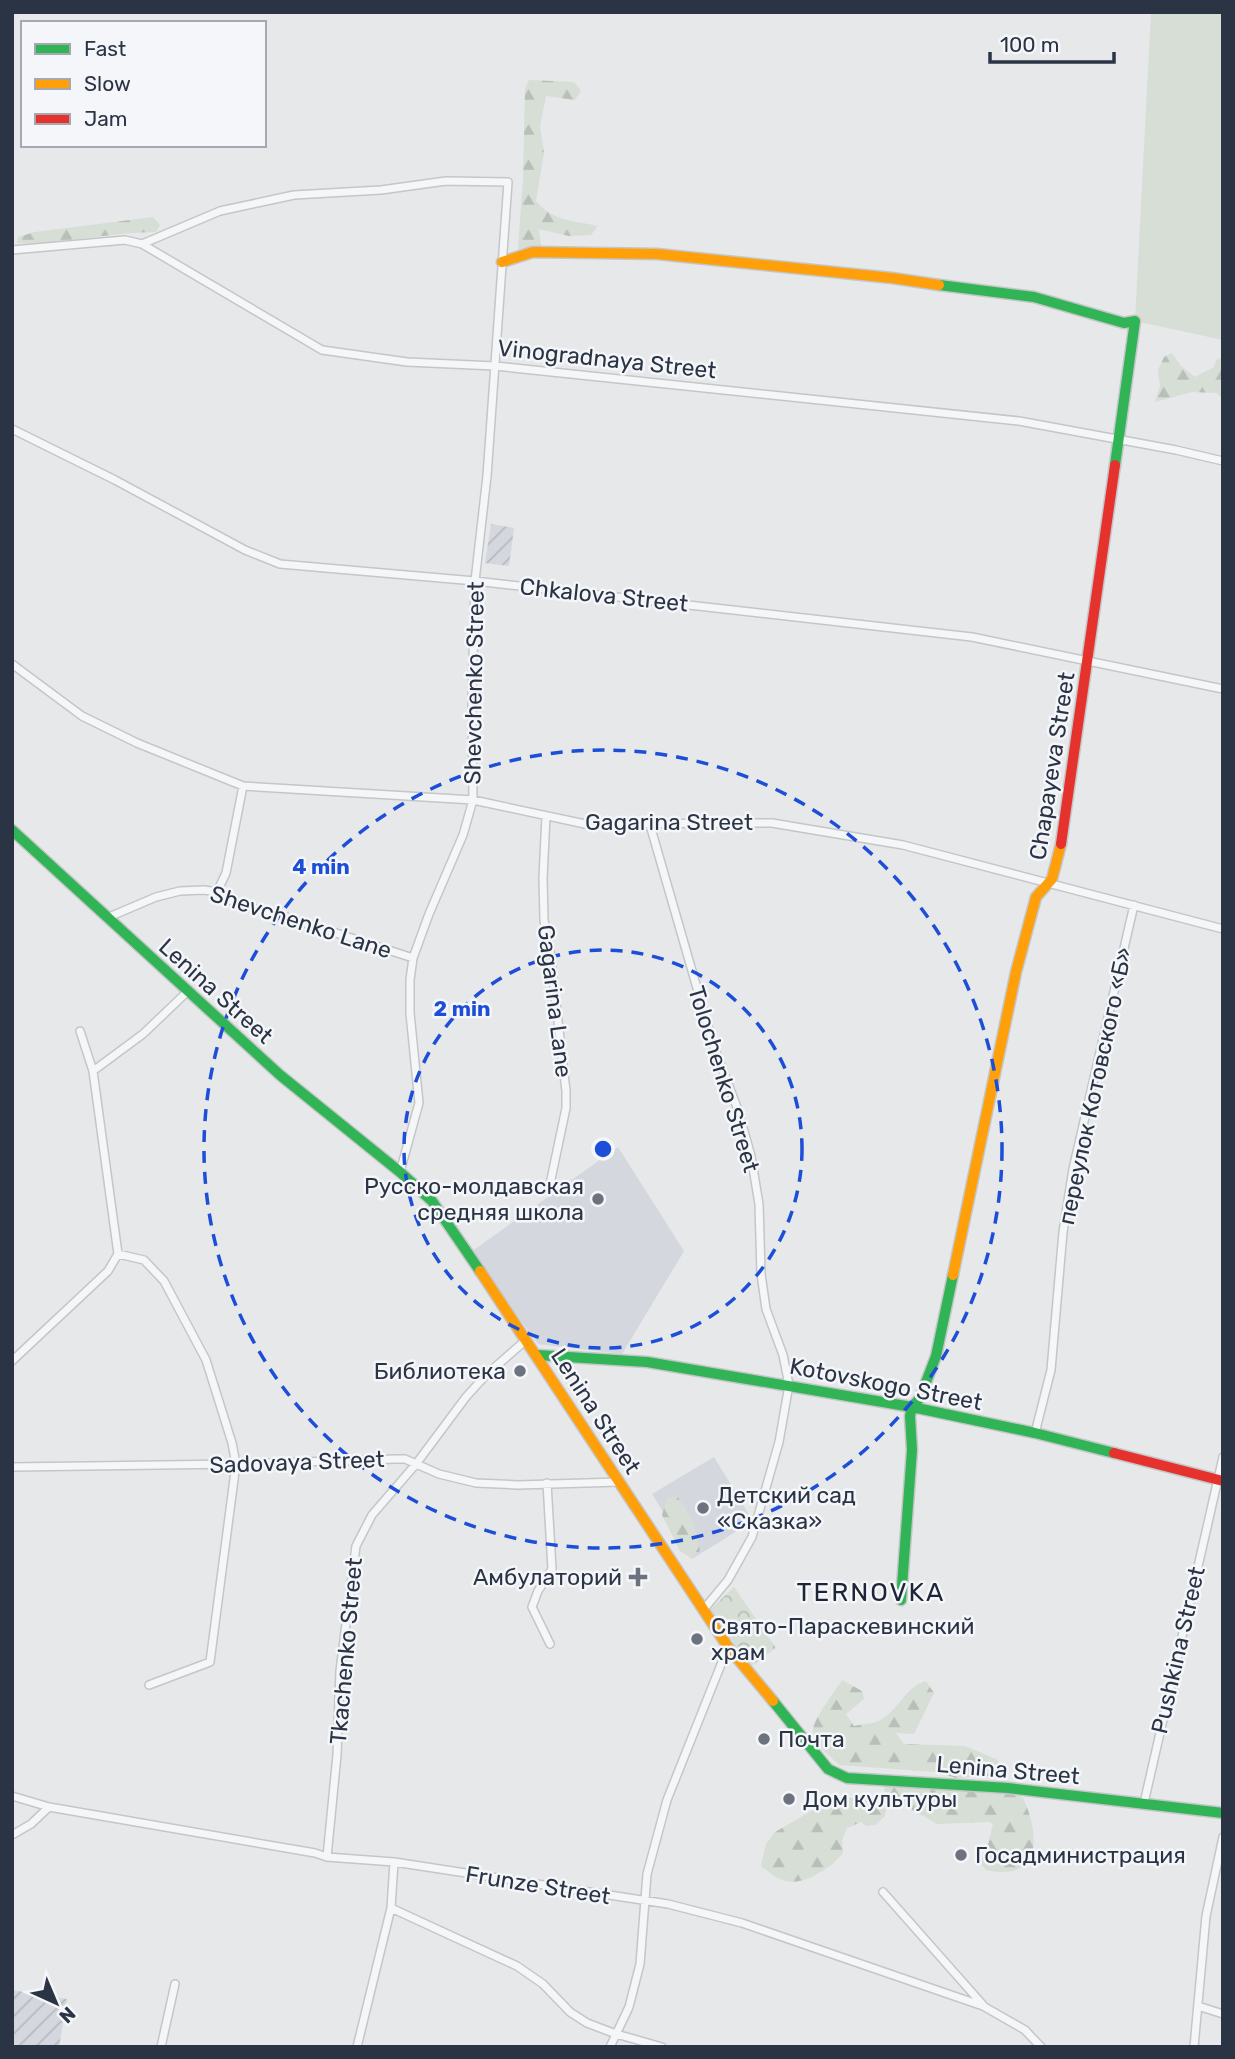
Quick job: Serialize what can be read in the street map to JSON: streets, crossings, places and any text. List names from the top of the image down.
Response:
{
  "streets": {
    "street": [
      "Vinogradnaya Street",
      "Chkalova Street",
      "Shevchenko Street",
      "Chapayeva Street",
      "Gagarina Street",
      "Shevchenko Lane",
      "Lenina Street",
      "Gagarina Lane",
      "Tolochenko Street",
      "переулок Котовского «Б»",
      "Kotovskogo Street",
      "Sadovaya Street",
      "Pushkina Street",
      "Tkachenko Street",
      "Frunze Street"
    ]
  },
  "crossings": [
    ["Vinogradnaya Street", "Shevchenko Street"],
    ["Vinogradnaya Street", "Chapayeva Street"],
    ["Chkalova Street", "Shevchenko Street"],
    ["Chkalova Street", "Chapayeva Street"],
    ["Shevchenko Street", "Chapayeva Street"],
    ["Shevchenko Street", "Gagarina Street"],
    ["Shevchenko Street", "Shevchenko Lane"],
    ["Shevchenko Street", "Lenina Street"],
    ["Chapayeva Street", "Gagarina Street"],
    ["Chapayeva Street", "Kotovskogo Street"],
    ["Gagarina Street", "Gagarina Lane"],
    ["Gagarina Street", "Tolochenko Street"],
    ["Gagarina Street", "переулок Котовского «Б»"],
    ["Shevchenko Lane", "Lenina Street"],
    ["Lenina Street", "Tolochenko Street"],
    ["Lenina Street", "Kotovskogo Street"],
    ["Lenina Street", "Sadovaya Street"],
    ["Lenina Street", "Pushkina Street"],
    ["Lenina Street", "Tkachenko Street"],
    ["Tolochenko Street", "Kotovskogo Street"],
    ["переулок Котовского «Б»", "Kotovskogo Street"],
    ["Kotovskogo Street", "Pushkina Street"],
    ["Sadovaya Street", "Tkachenko Street"],
    ["Tkachenko Street", "Frunze Street"]
  ],
  "districts": ["TERNOVKA"],
  "places": {
    "other": [
      "Русско-молдавская средняя школа",
      "Библиотека",
      "Детский сад «Сказка»",
      "Свято-Параскевинский храм",
      "Почта",
      "Дом культуры",
      "Госадминистрация"
    ],
    "health": ["Амбулаторий"]
  },
  "legend": ["Fast", "Slow", "Jam"],
  "scale_bar": "100 m",
  "north": "bottom right",
  "rings": ["4 min", "2 min"]
}
